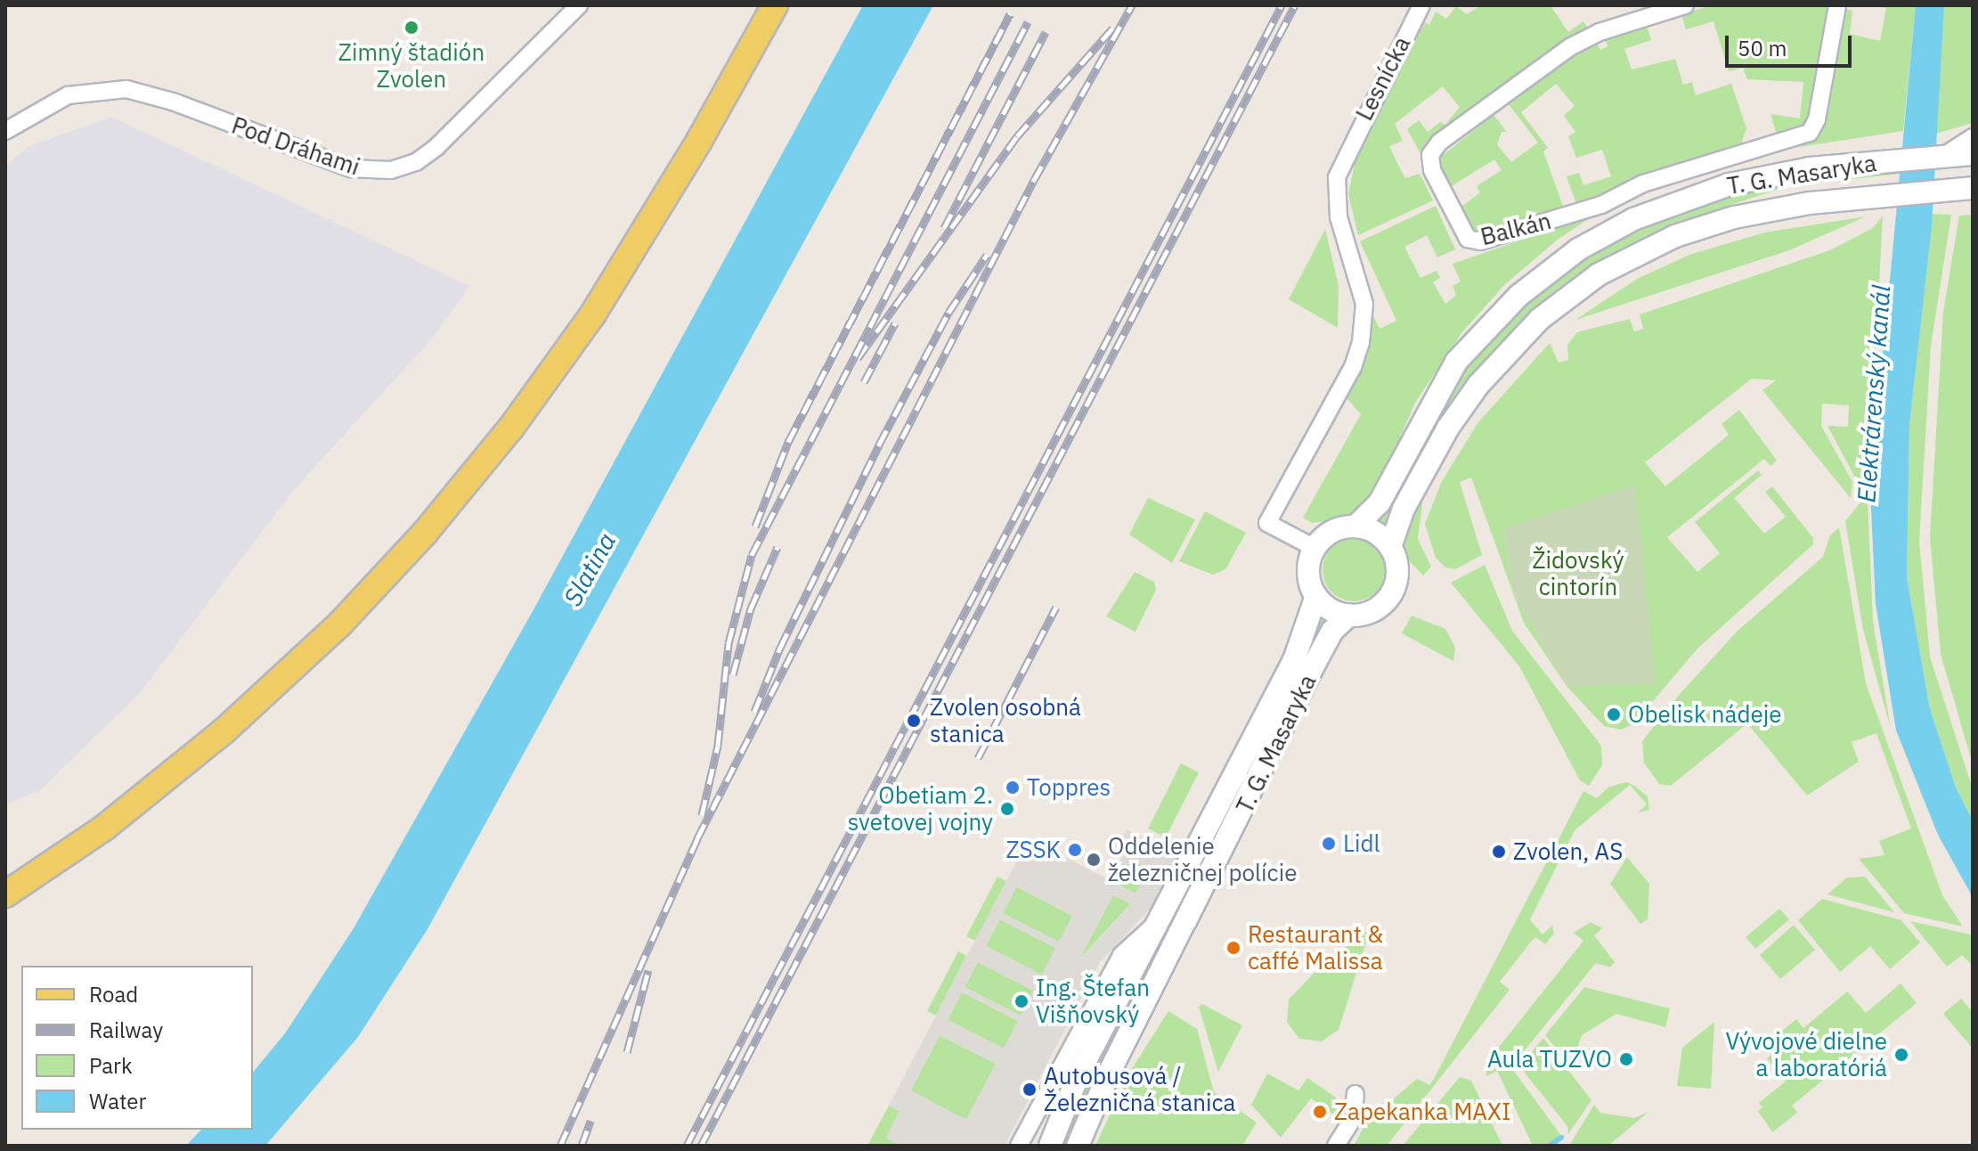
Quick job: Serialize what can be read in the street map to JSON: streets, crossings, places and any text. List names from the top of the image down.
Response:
{
  "streets": {
    "street": [
      "Lesnícka",
      "Pod Dráhami",
      "T. G. Masaryka",
      "Balkán"
    ]
  },
  "crossings": [
    ["Lesnícka", "T. G. Masaryka"]
  ],
  "water": ["Elektrárenský kanál", "Slatina"],
  "parks": ["Židovský cintorín"],
  "places": [
    "Zimný štadión Zvolen",
    "Obelisk nádeje",
    "Zvolen osobná stanica",
    "Toppres",
    "Obetiam 2. svetovej vojny",
    "Lidl",
    "ZSSK",
    "Zvolen, AS",
    "Oddelenie železničnej polície",
    "Restaurant & caffé Malissa",
    "Ing. Štefan Višňovský",
    "Vývojové dielne a laboratóriá",
    "Aula TUZVO",
    "Autobusová / Železničná stanica",
    "Zapekanka MAXI"
  ],
  "legend": [
    "Road",
    "Railway",
    "Park",
    "Water"
  ],
  "scale_bar": "50 m"
}
